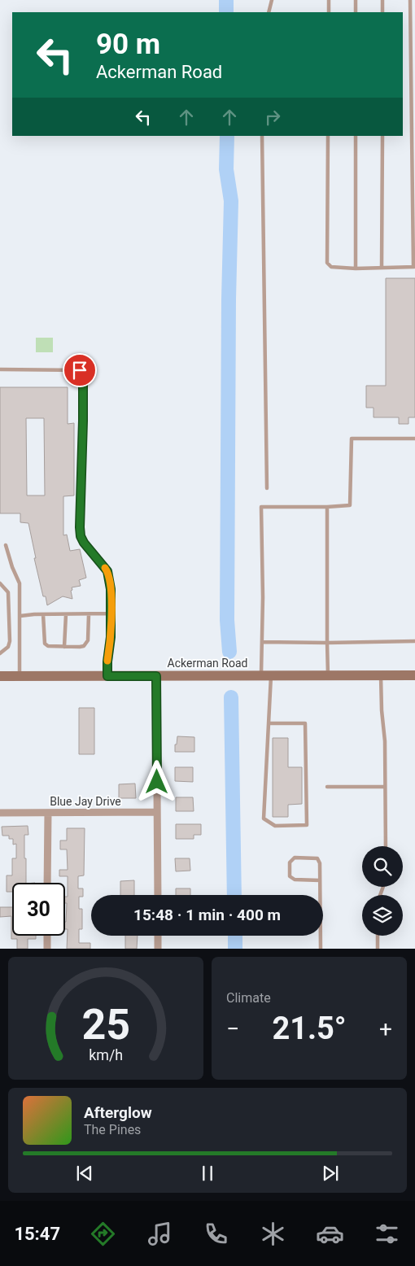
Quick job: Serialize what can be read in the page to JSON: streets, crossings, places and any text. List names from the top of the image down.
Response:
{
  "streets": {
    "street": ["Ackerman Road", "Blue Jay Drive"]
  },
  "page": {
    "turn": ["90 m", "Ackerman Road"],
    "limit": "30",
    "trip": "15:48 · 1 min · 400 m",
    "tile": "Climate",
    "heat": ["−", "21.5°", "+"],
    "song": ["Afterglow", "The Pines"],
    "tabs": "15:47",
    "gauge": ["25", "km/h"]
  }
}
